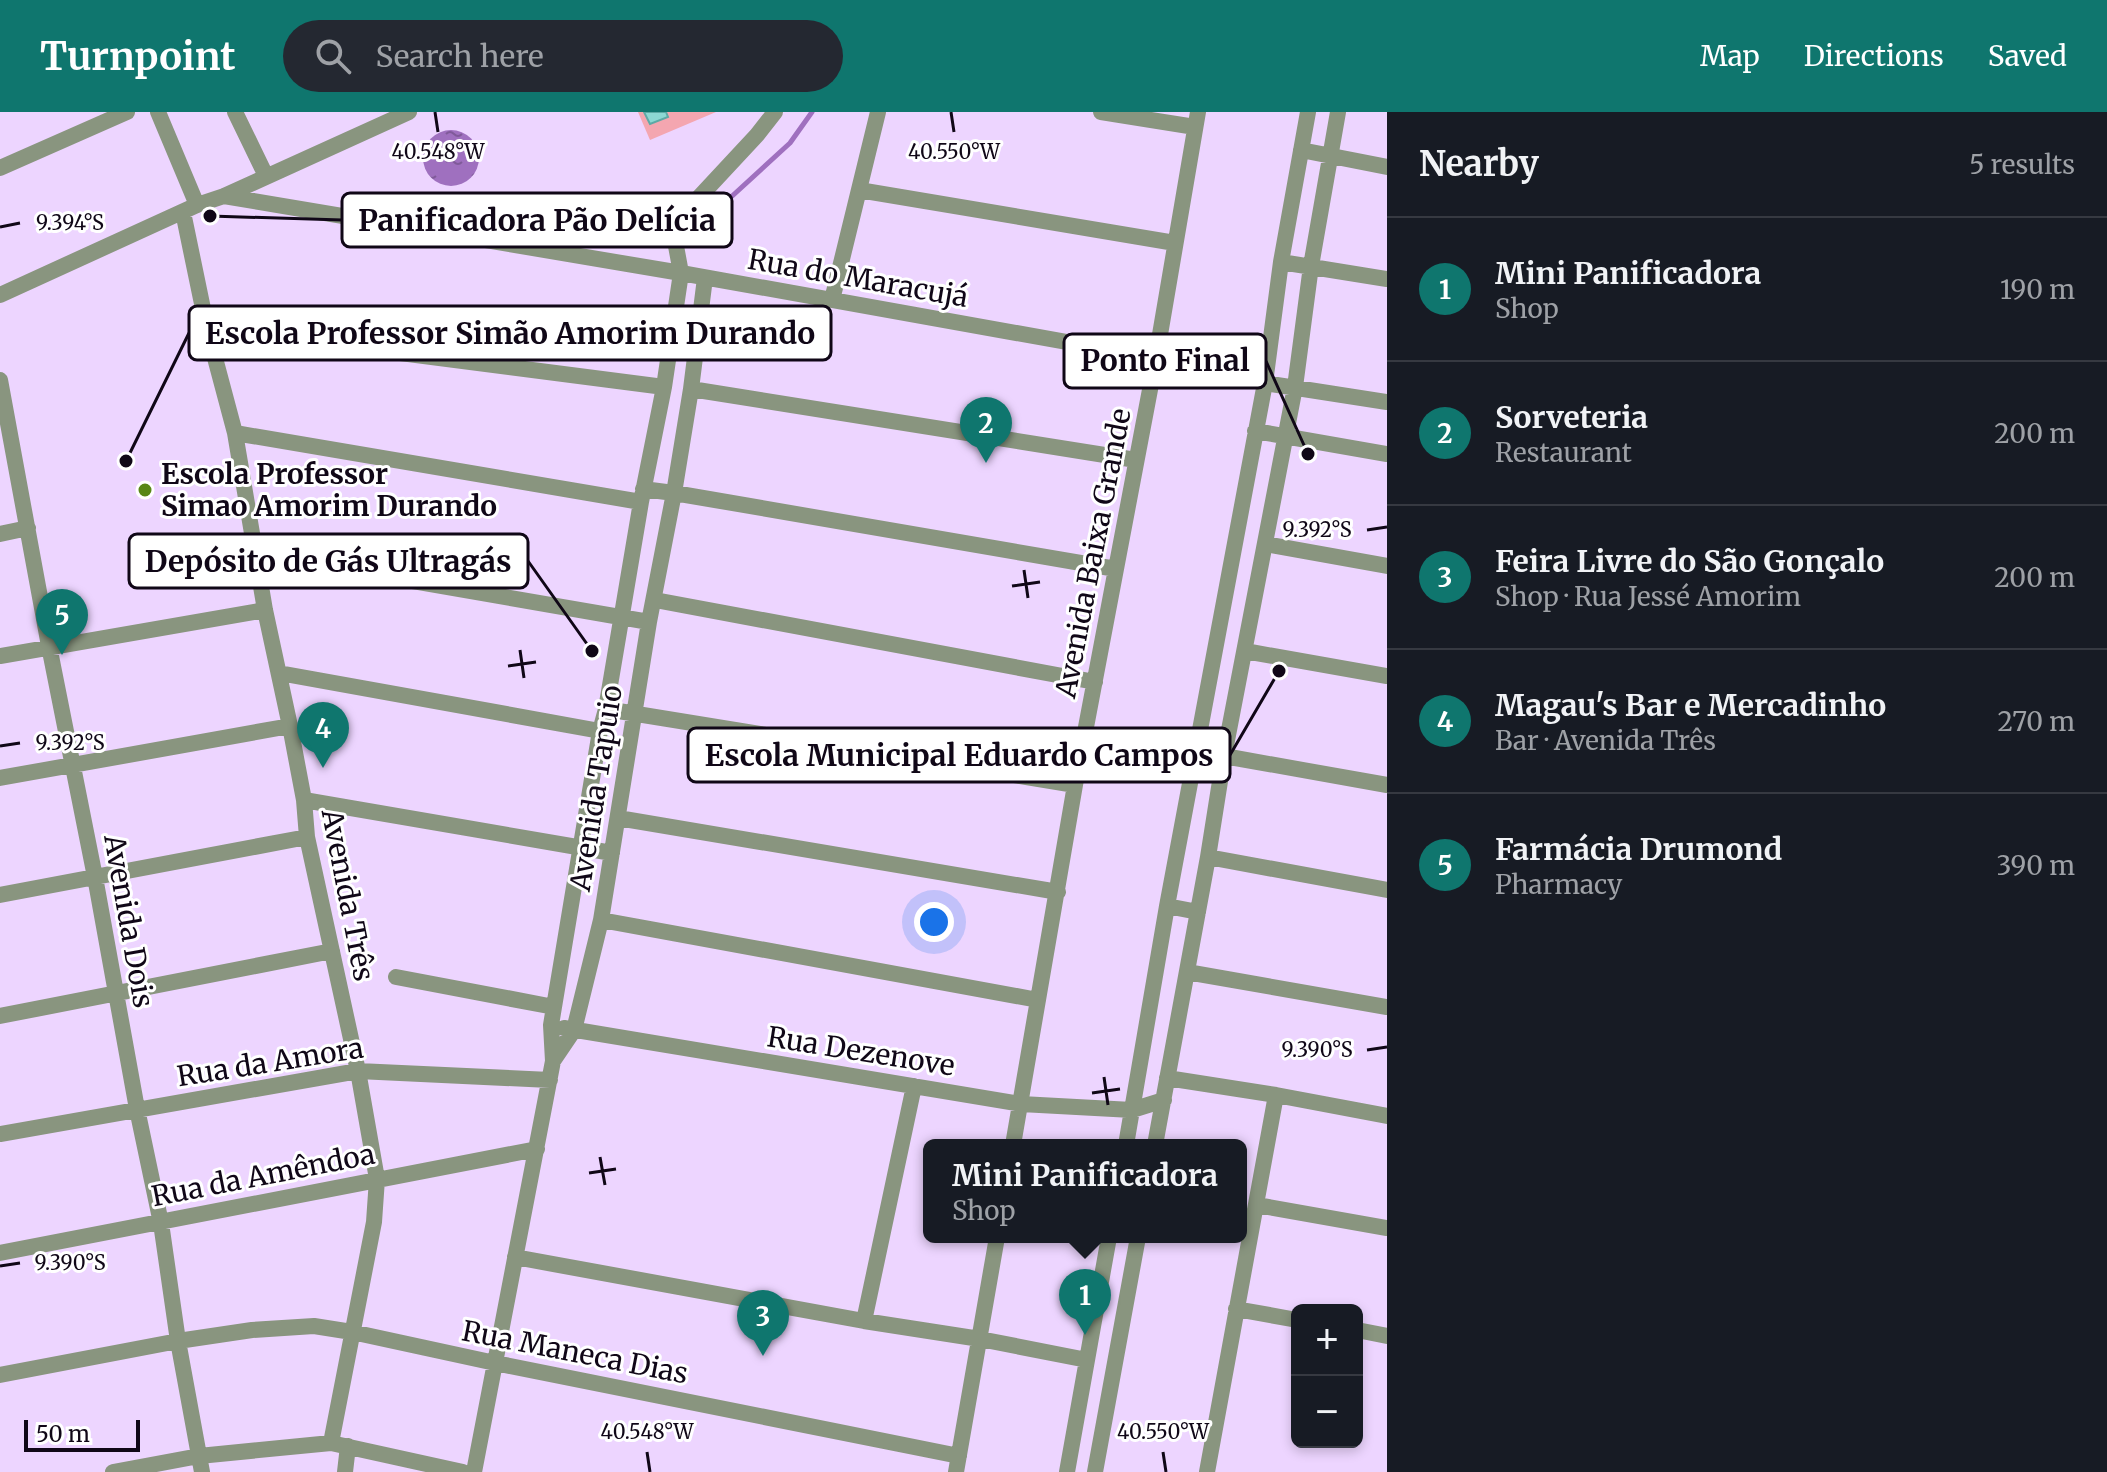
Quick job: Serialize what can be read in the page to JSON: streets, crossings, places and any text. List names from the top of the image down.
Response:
{
  "streets": {
    "street": [
      "Rua do Maracujá",
      "Avenida Baixa Grande",
      "Avenida Tapuio",
      "Avenida Três",
      "Avenida Dois",
      "Rua Dezenove",
      "Rua da Amora",
      "Rua da Amêndoa",
      "Rua Maneca Dias"
    ]
  },
  "crossings": [
    ["Rua do Maracujá", "Avenida Baixa Grande"],
    ["Rua do Maracujá", "Avenida Tapuio"],
    ["Avenida Baixa Grande", "Rua Dezenove"],
    ["Avenida Tapuio", "Rua Dezenove"],
    ["Avenida Tapuio", "Rua da Amora"],
    ["Avenida Tapuio", "Rua da Amêndoa"],
    ["Avenida Tapuio", "Rua Maneca Dias"],
    ["Avenida Três", "Rua da Amora"],
    ["Avenida Três", "Rua da Amêndoa"],
    ["Avenida Três", "Rua Maneca Dias"],
    ["Avenida Dois", "Rua da Amora"],
    ["Avenida Dois", "Rua da Amêndoa"],
    ["Avenida Dois", "Rua Maneca Dias"]
  ],
  "places": [
    "Panificadora Pão Delícia",
    "Ponto Final",
    "Escola Professor Simão Amorim Durando",
    "Escola Professor Simao Amorim Durando",
    "Depósito de Gás Ultragás",
    "Escola Municipal Eduardo Campos"
  ],
  "scale_bar": "50 m",
  "page": {
    "header": "Turnpoint",
    "search": "Search here",
    "nav": ["Map", "Directions", "Saved"],
    "heading": ["Nearby", "5 results"],
    "list": [
      {
        "mark": "1",
        "name": "Mini Panificadora",
        "note": "Shop",
        "value": "190 m"
      },
      {
        "mark": "2",
        "name": "Sorveteria",
        "note": "Restaurant",
        "value": "200 m"
      },
      {
        "mark": "3",
        "name": "Feira Livre do São Gonçalo",
        "note": "Shop · Rua Jessé Amorim",
        "value": "200 m"
      },
      {
        "mark": "4",
        "name": "Magau's Bar e Mercadinho",
        "note": "Bar · Avenida Três",
        "value": "270 m"
      },
      {
        "mark": "5",
        "name": "Farmácia Drumond",
        "note": "Pharmacy",
        "value": "390 m"
      }
    ],
    "pins": [
      "2",
      "5",
      "4",
      "1",
      "3"
    ],
    "popup": ["Mini Panificadora", "Shop"],
    "map_buttons": ["+", "−"],
    "scale": "50 m"
  },
  "coordinates": [
    "40.548°W",
    "40.550°W",
    "9.394°S",
    "9.392°S",
    "9.390°S"
  ]
}
